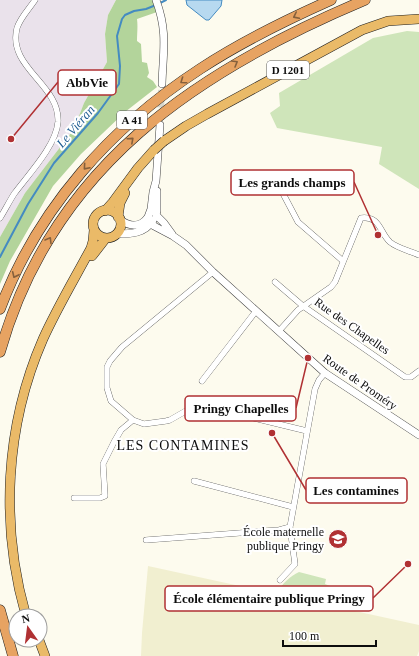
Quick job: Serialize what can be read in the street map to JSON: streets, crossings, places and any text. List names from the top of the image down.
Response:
{
  "streets": {
    "highway": ["D 1201", "A 41"],
    "street": ["Rue des Chapelles", "Route de Proméry"]
  },
  "districts": ["LES CONTAMINES"],
  "water": ["Le Viéran"],
  "places": {
    "other": [
      "AbbVie",
      "Les grands champs",
      "Pringy Chapelles",
      "Les contamines",
      "École élémentaire publique Pringy"
    ],
    "school or university": ["École maternelle publique Pringy"]
  },
  "scale_bar": "100 m",
  "north": "top"
}
